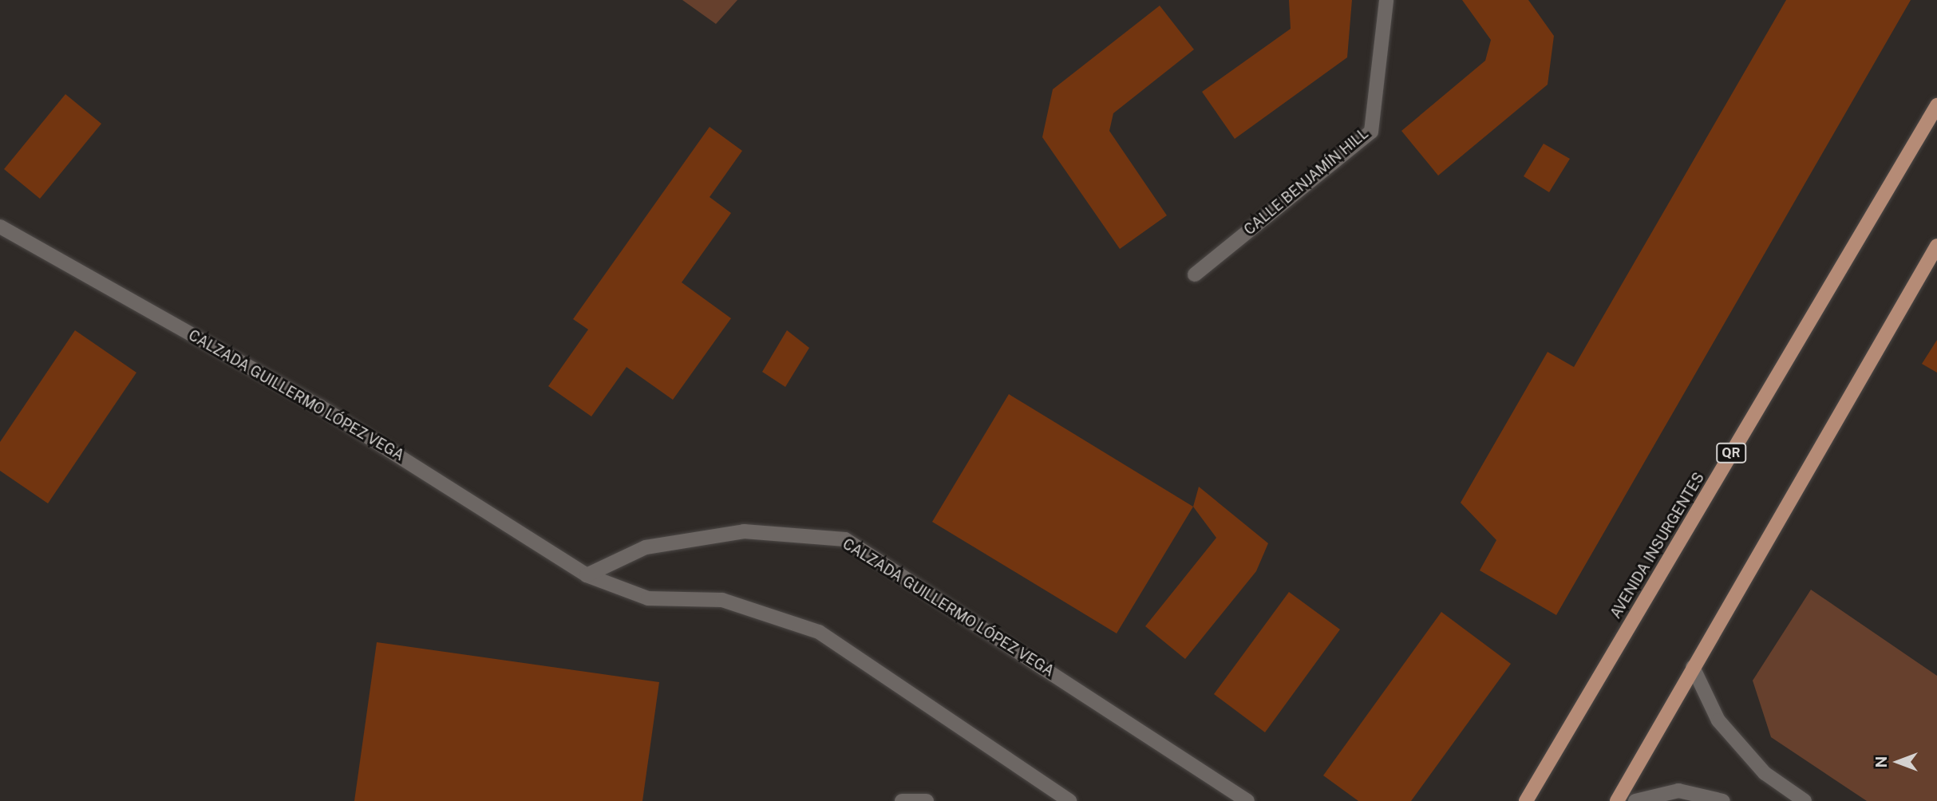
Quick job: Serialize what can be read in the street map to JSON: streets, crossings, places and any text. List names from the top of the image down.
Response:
{
  "streets": {
    "main road": ["QR", "AVENIDA INSURGENTES"],
    "street": ["CALLE BENJAMÍN HILL", "CALZADA GUILLERMO LÓPEZ VEGA"]
  },
  "north": "left"
}
